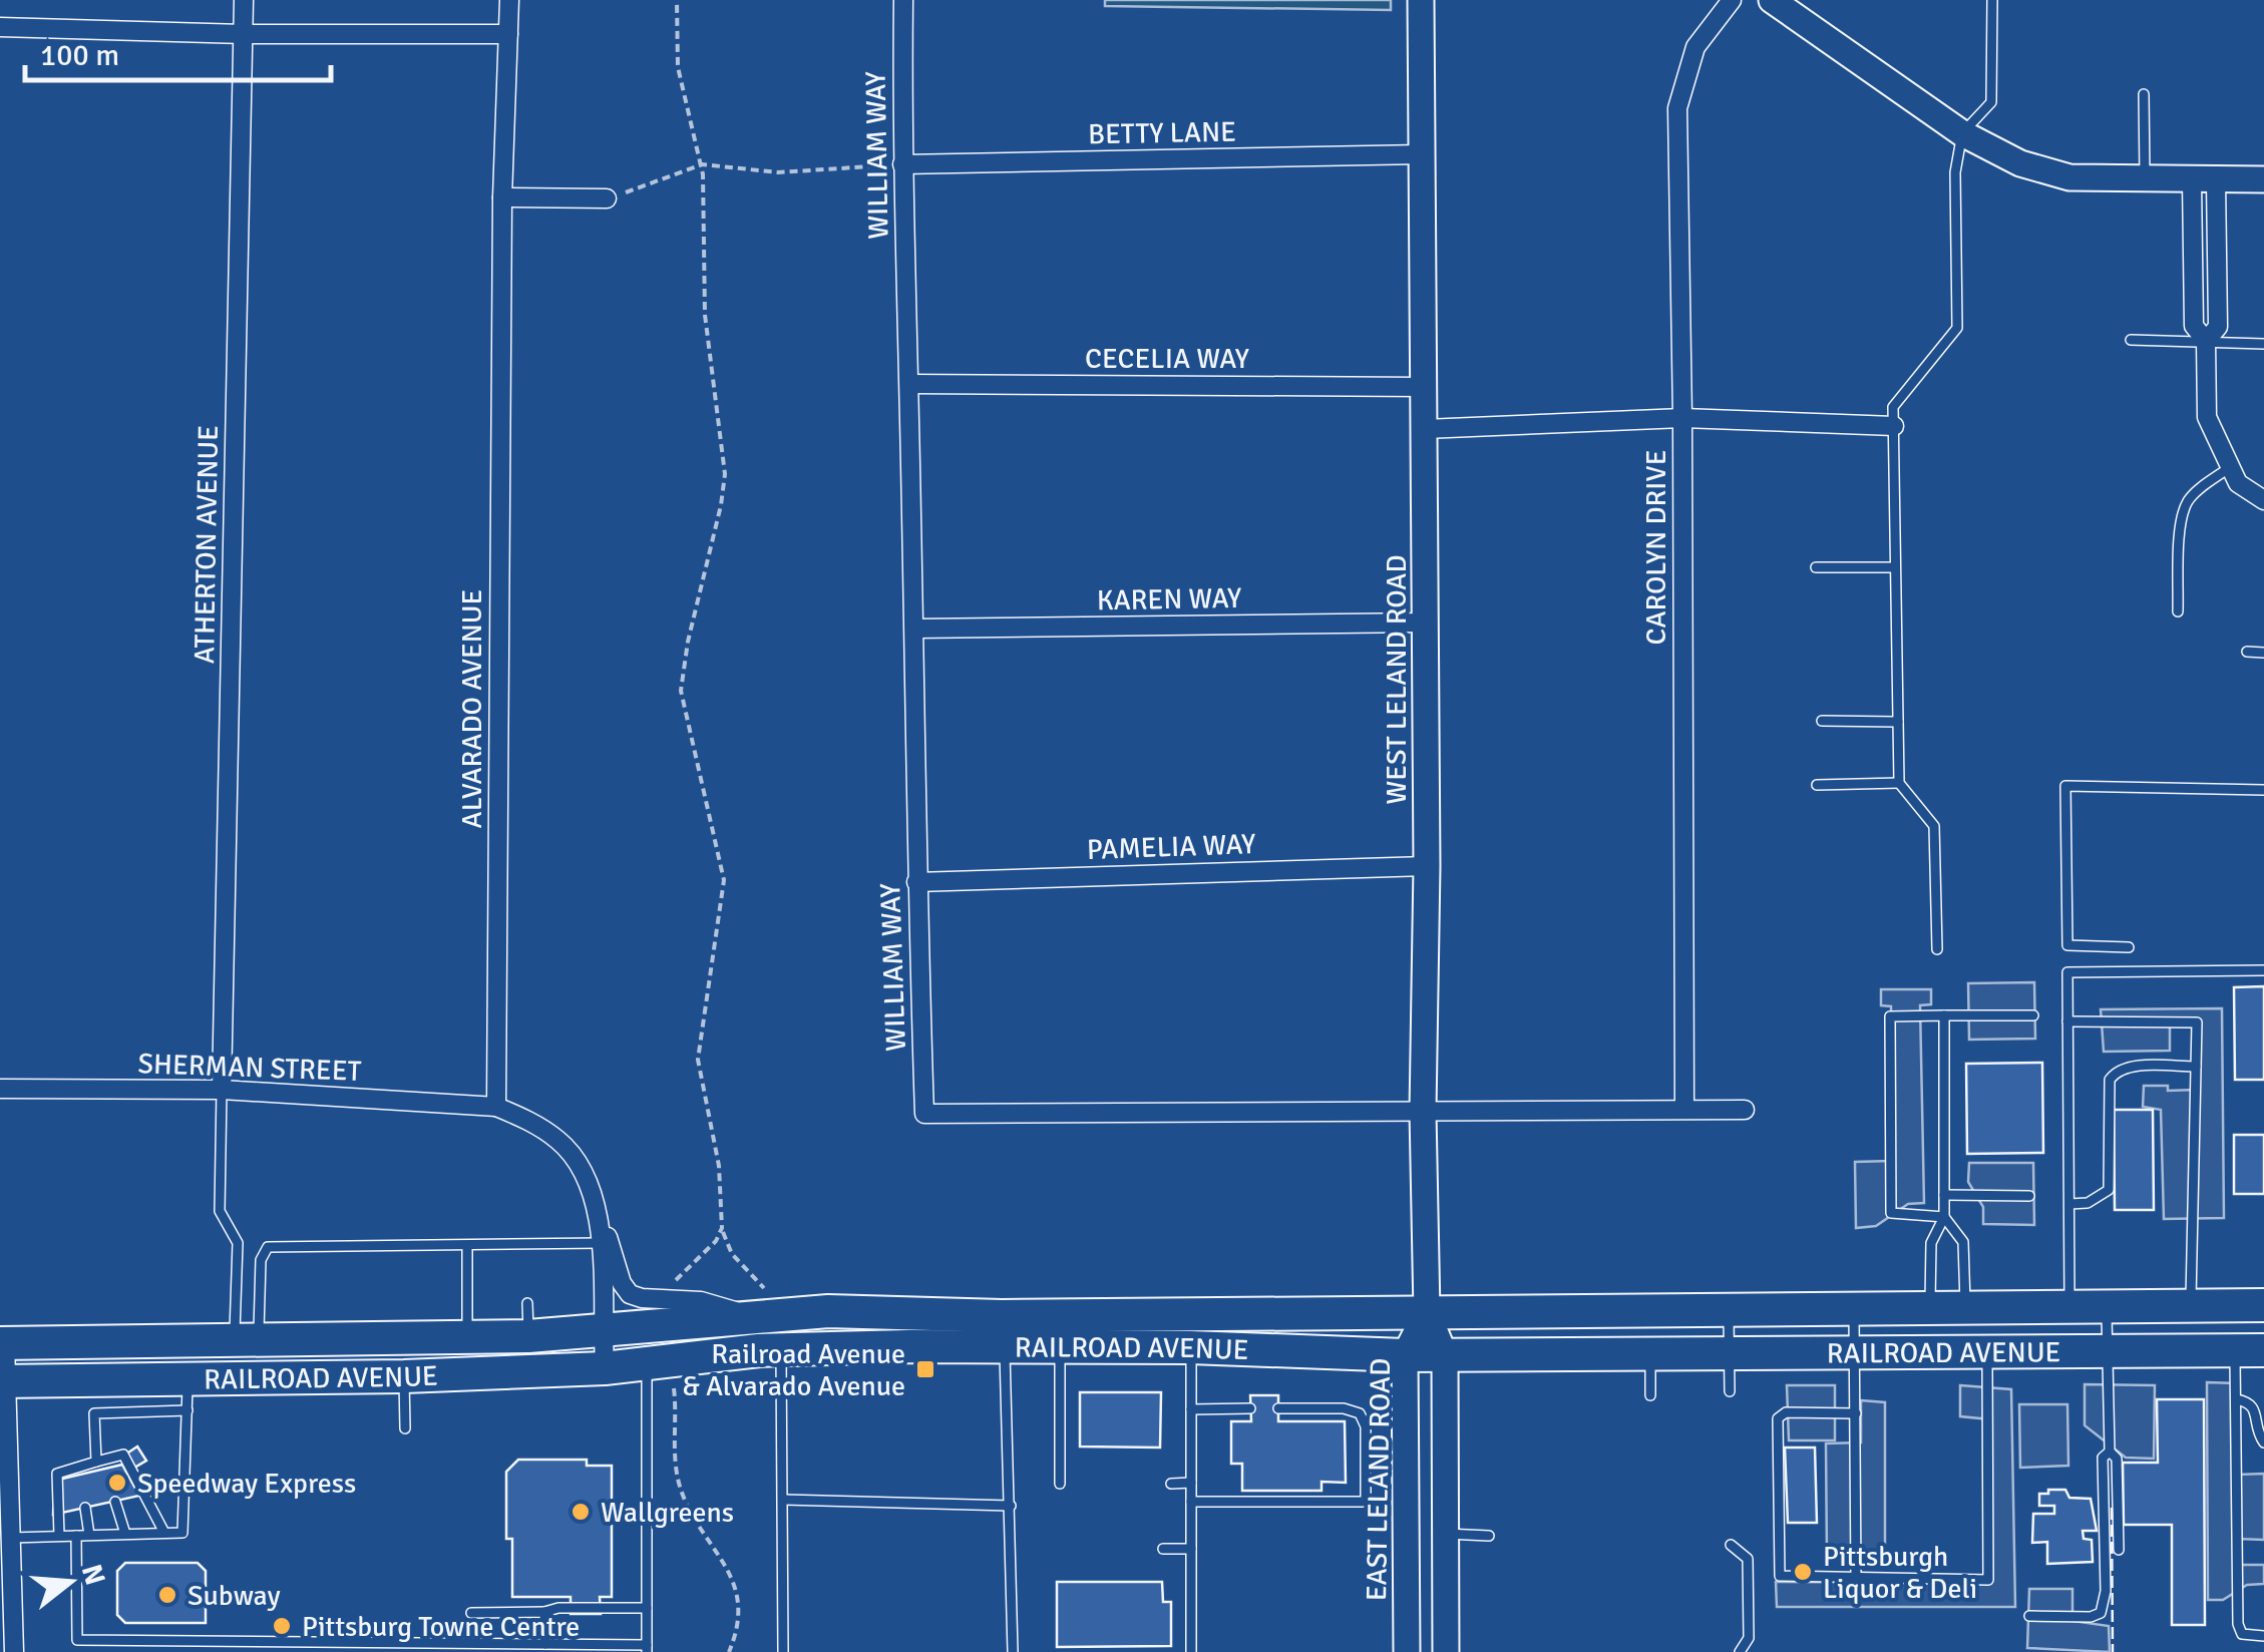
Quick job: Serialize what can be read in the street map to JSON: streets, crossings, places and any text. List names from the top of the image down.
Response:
{
  "streets": {
    "highway": ["RAILROAD AVENUE"],
    "main road": ["WEST LELAND ROAD", "EAST LELAND ROAD"],
    "street": [
      "BETTY LANE",
      "WILLIAM WAY",
      "CECELIA WAY",
      "ATHERTON AVENUE",
      "CAROLYN DRIVE",
      "KAREN WAY",
      "ALVARADO AVENUE",
      "PAMELIA WAY",
      "SHERMAN STREET"
    ]
  },
  "crossings": [
    ["BETTY LANE", "WILLIAM WAY"],
    ["BETTY LANE", "WEST LELAND ROAD"],
    ["WILLIAM WAY", "CECELIA WAY"],
    ["WILLIAM WAY", "CAROLYN DRIVE"],
    ["WILLIAM WAY", "KAREN WAY"],
    ["WILLIAM WAY", "WEST LELAND ROAD"],
    ["WILLIAM WAY", "PAMELIA WAY"],
    ["CECELIA WAY", "WEST LELAND ROAD"],
    ["ATHERTON AVENUE", "SHERMAN STREET"],
    ["KAREN WAY", "WEST LELAND ROAD"],
    ["WEST LELAND ROAD", "PAMELIA WAY"],
    ["WEST LELAND ROAD", "RAILROAD AVENUE"],
    ["WEST LELAND ROAD", "EAST LELAND ROAD"],
    ["ALVARADO AVENUE", "SHERMAN STREET"],
    ["RAILROAD AVENUE", "EAST LELAND ROAD"]
  ],
  "places": {
    "transit": ["Railroad Avenue & Alvarado Avenue"],
    "other": [
      "Speedway Express",
      "Wallgreens",
      "Pittsburgh Liquor & Deli",
      "Subway",
      "Pittsburg Towne Centre"
    ]
  },
  "scale_bar": "100 m",
  "north": "right"
}
